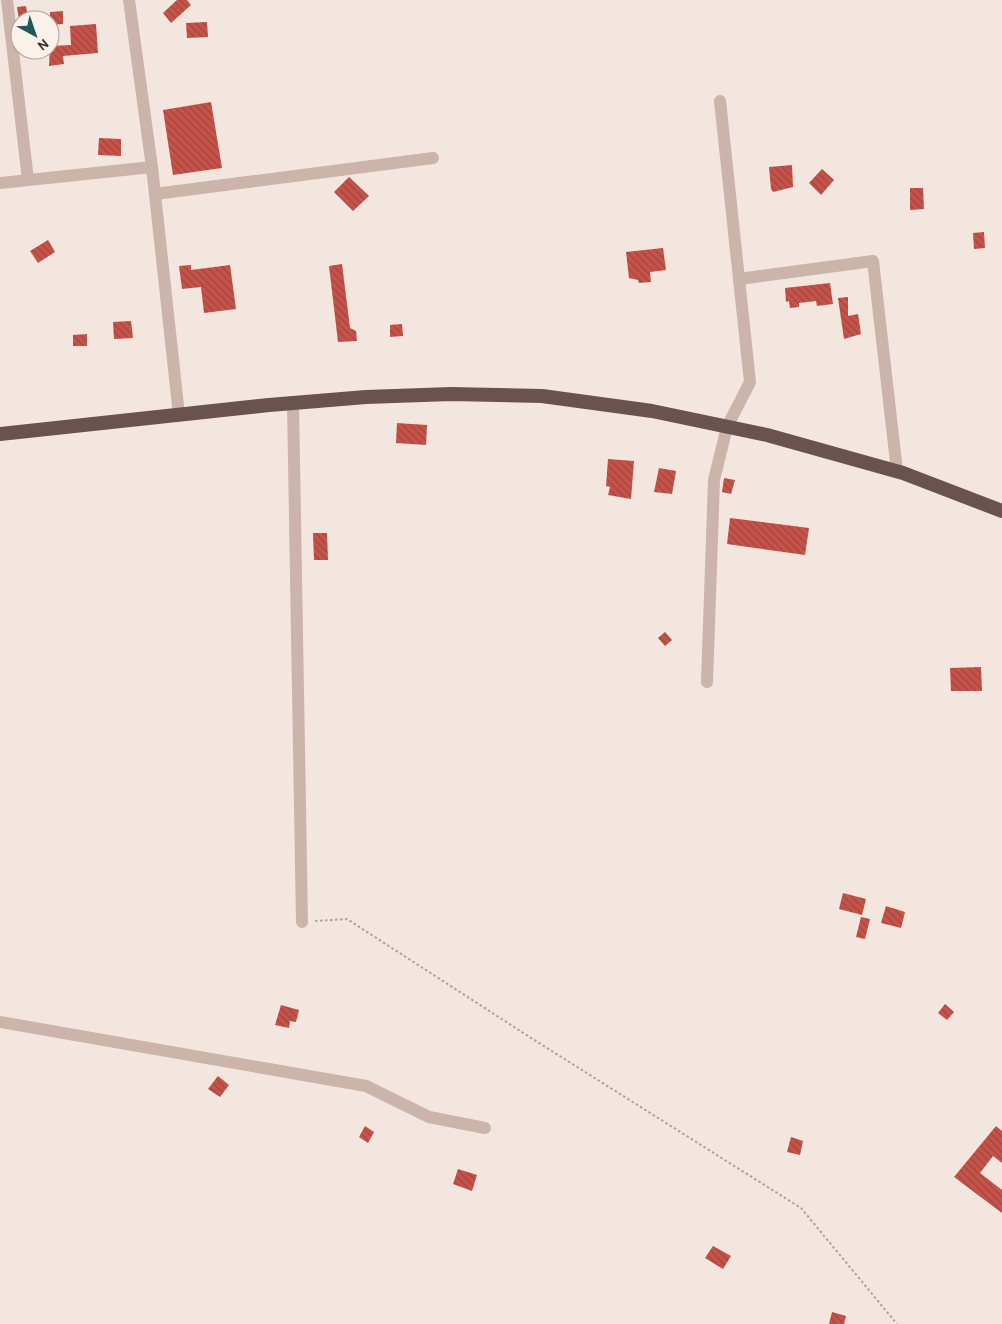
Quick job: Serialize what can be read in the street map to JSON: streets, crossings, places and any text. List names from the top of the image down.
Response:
{
  "north": "bottom right"
}
